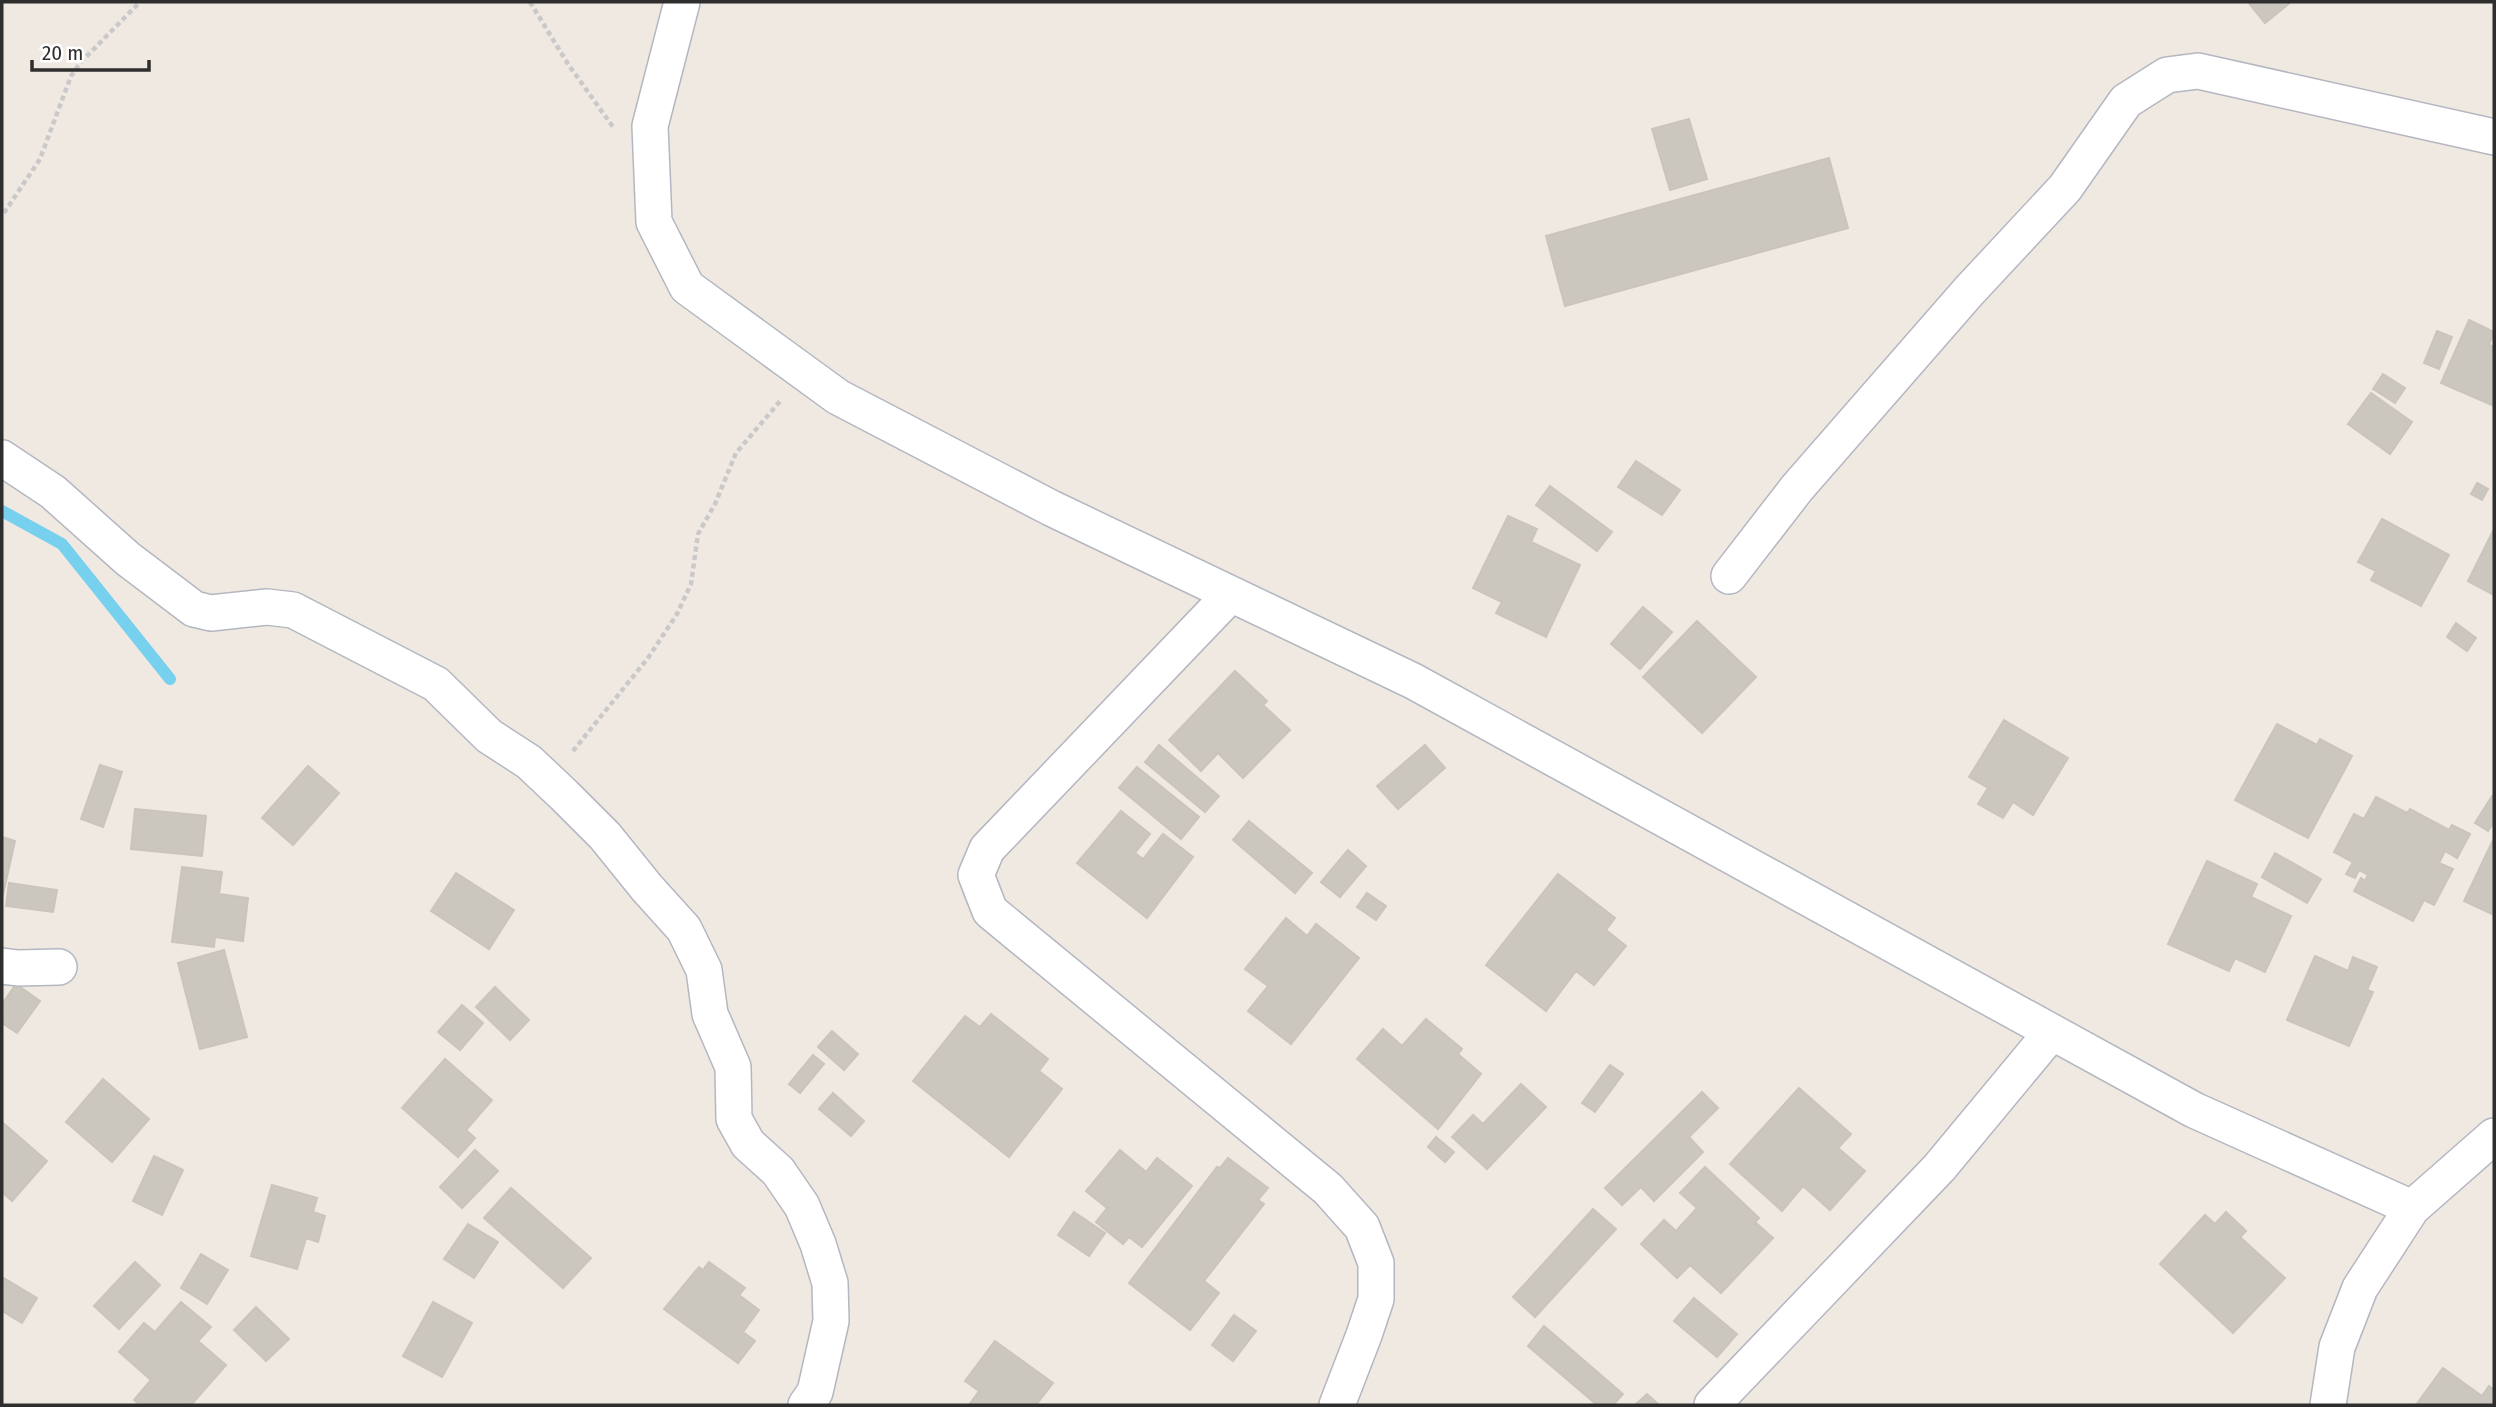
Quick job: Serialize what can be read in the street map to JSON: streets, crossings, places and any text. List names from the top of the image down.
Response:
{
  "scale_bar": "20 m"
}
